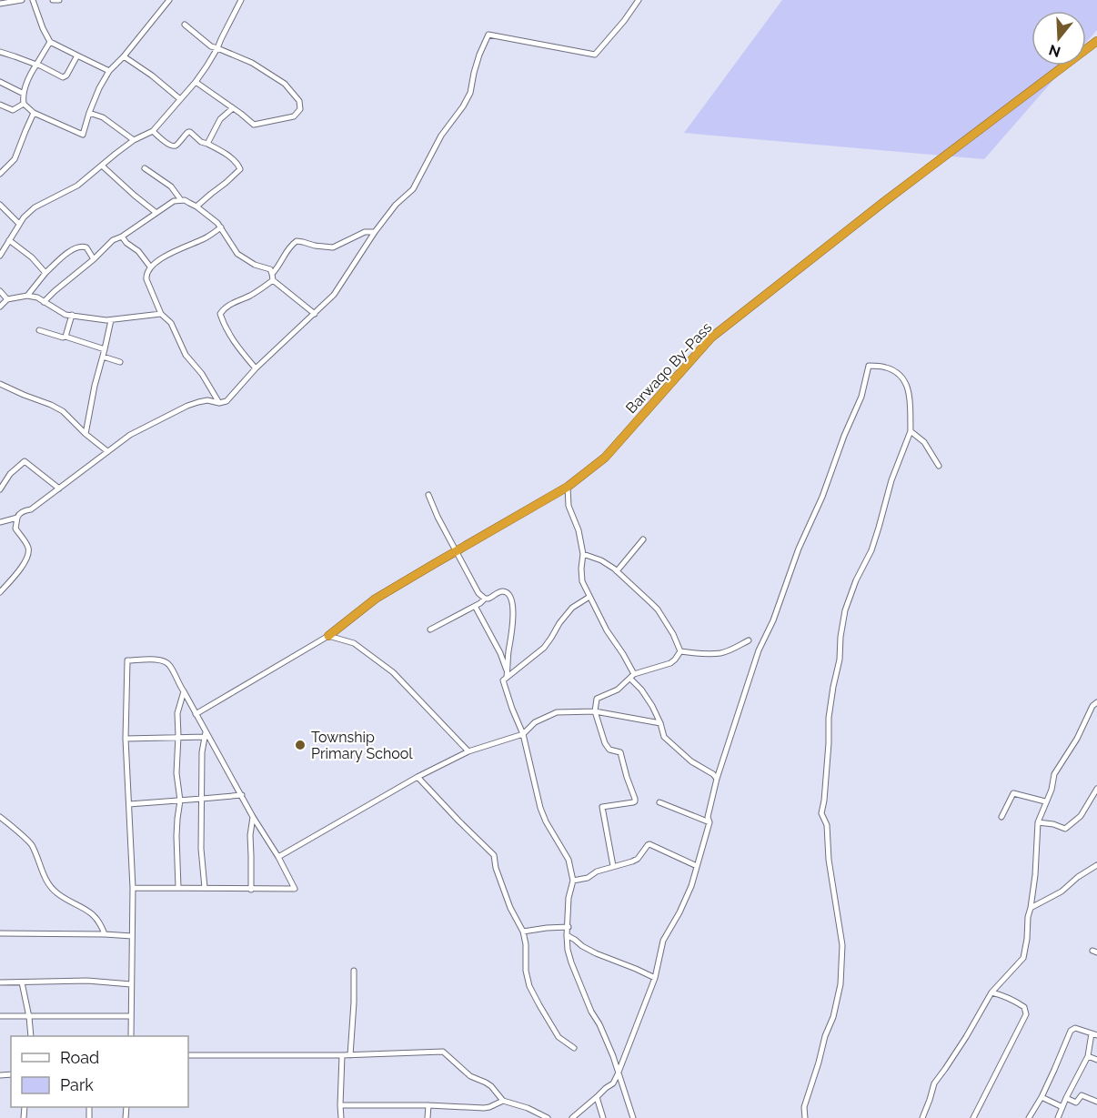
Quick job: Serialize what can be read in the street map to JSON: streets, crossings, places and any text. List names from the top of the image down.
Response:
{
  "streets": {
    "highway": ["Barwaqo By-Pass"]
  },
  "places": ["Township Primary School"],
  "legend": ["Road", "Park"],
  "north": "bottom"
}
